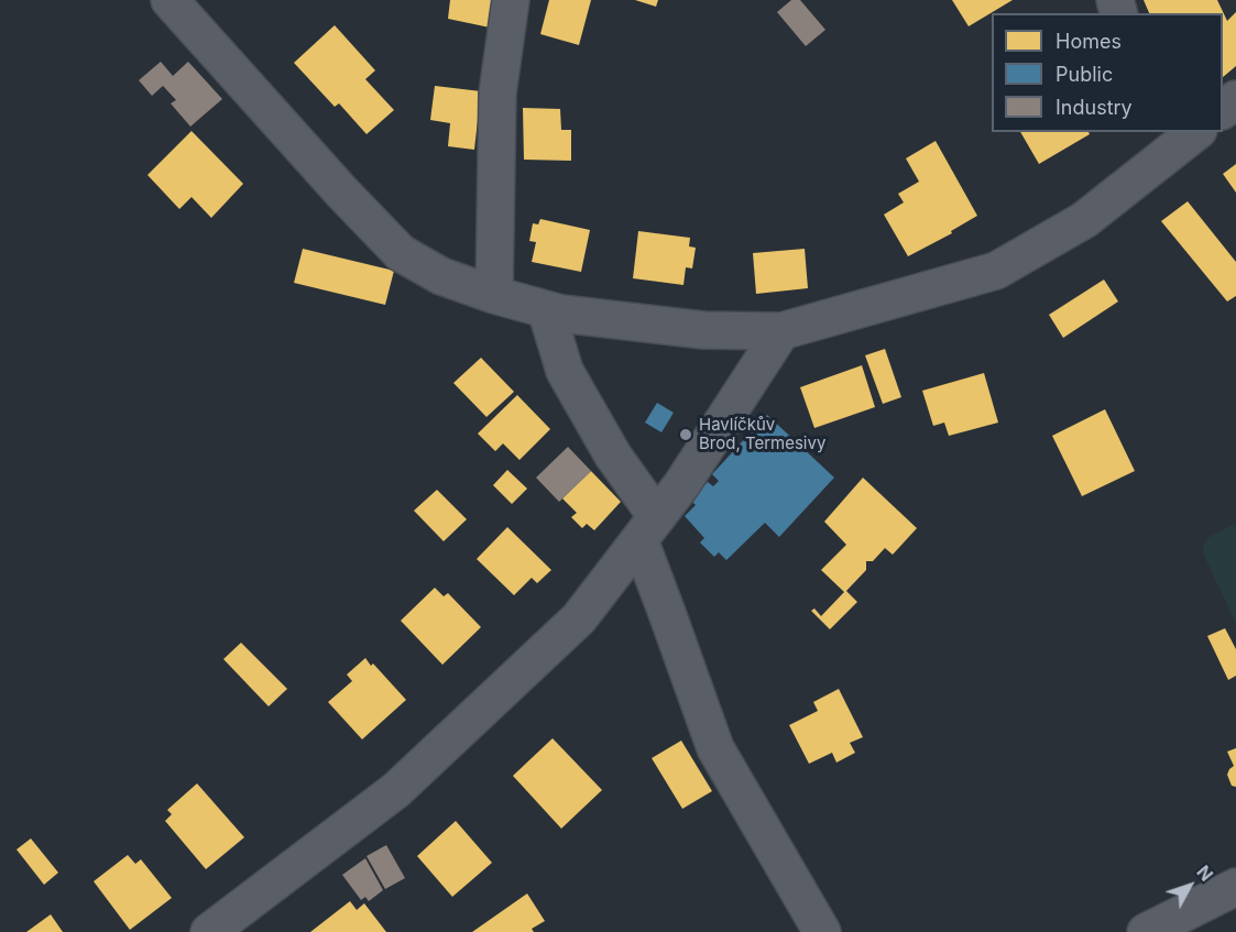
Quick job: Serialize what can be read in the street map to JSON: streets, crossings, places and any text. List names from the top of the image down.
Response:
{
  "places": ["Havlíčkův Brod, Termesivy"],
  "legend": ["Homes", "Public", "Industry"],
  "north": "top right"
}
